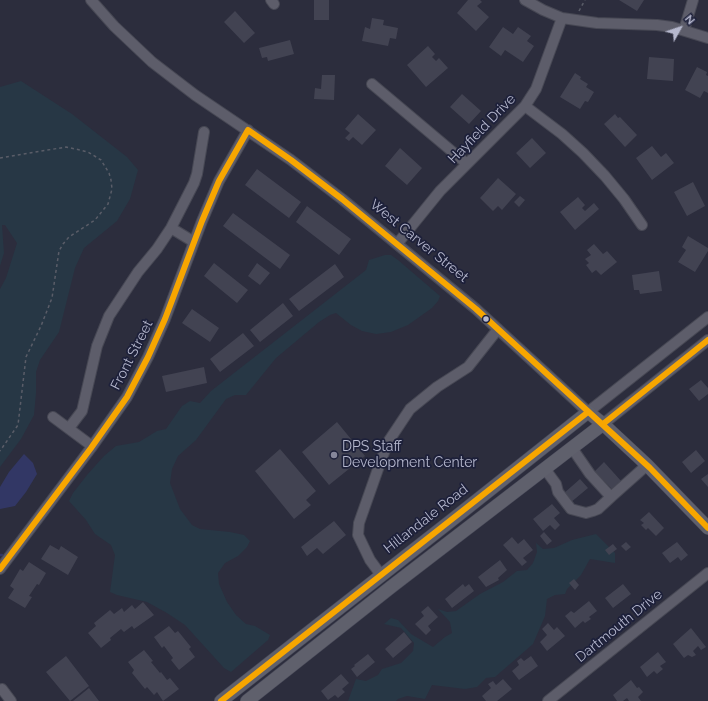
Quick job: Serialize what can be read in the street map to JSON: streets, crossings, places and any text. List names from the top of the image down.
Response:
{
  "streets": {
    "main road": ["West Carver Street", "Hillandale Road"],
    "street": ["Hayfield Drive", "Front Street", "Dartmouth Drive"]
  },
  "crossings": [
    ["Hayfield Drive", "West Carver Street"],
    ["West Carver Street", "Front Street"],
    ["West Carver Street", "Hillandale Road"]
  ],
  "places": ["DPS Staff Development Center"],
  "north": "top right"
}
